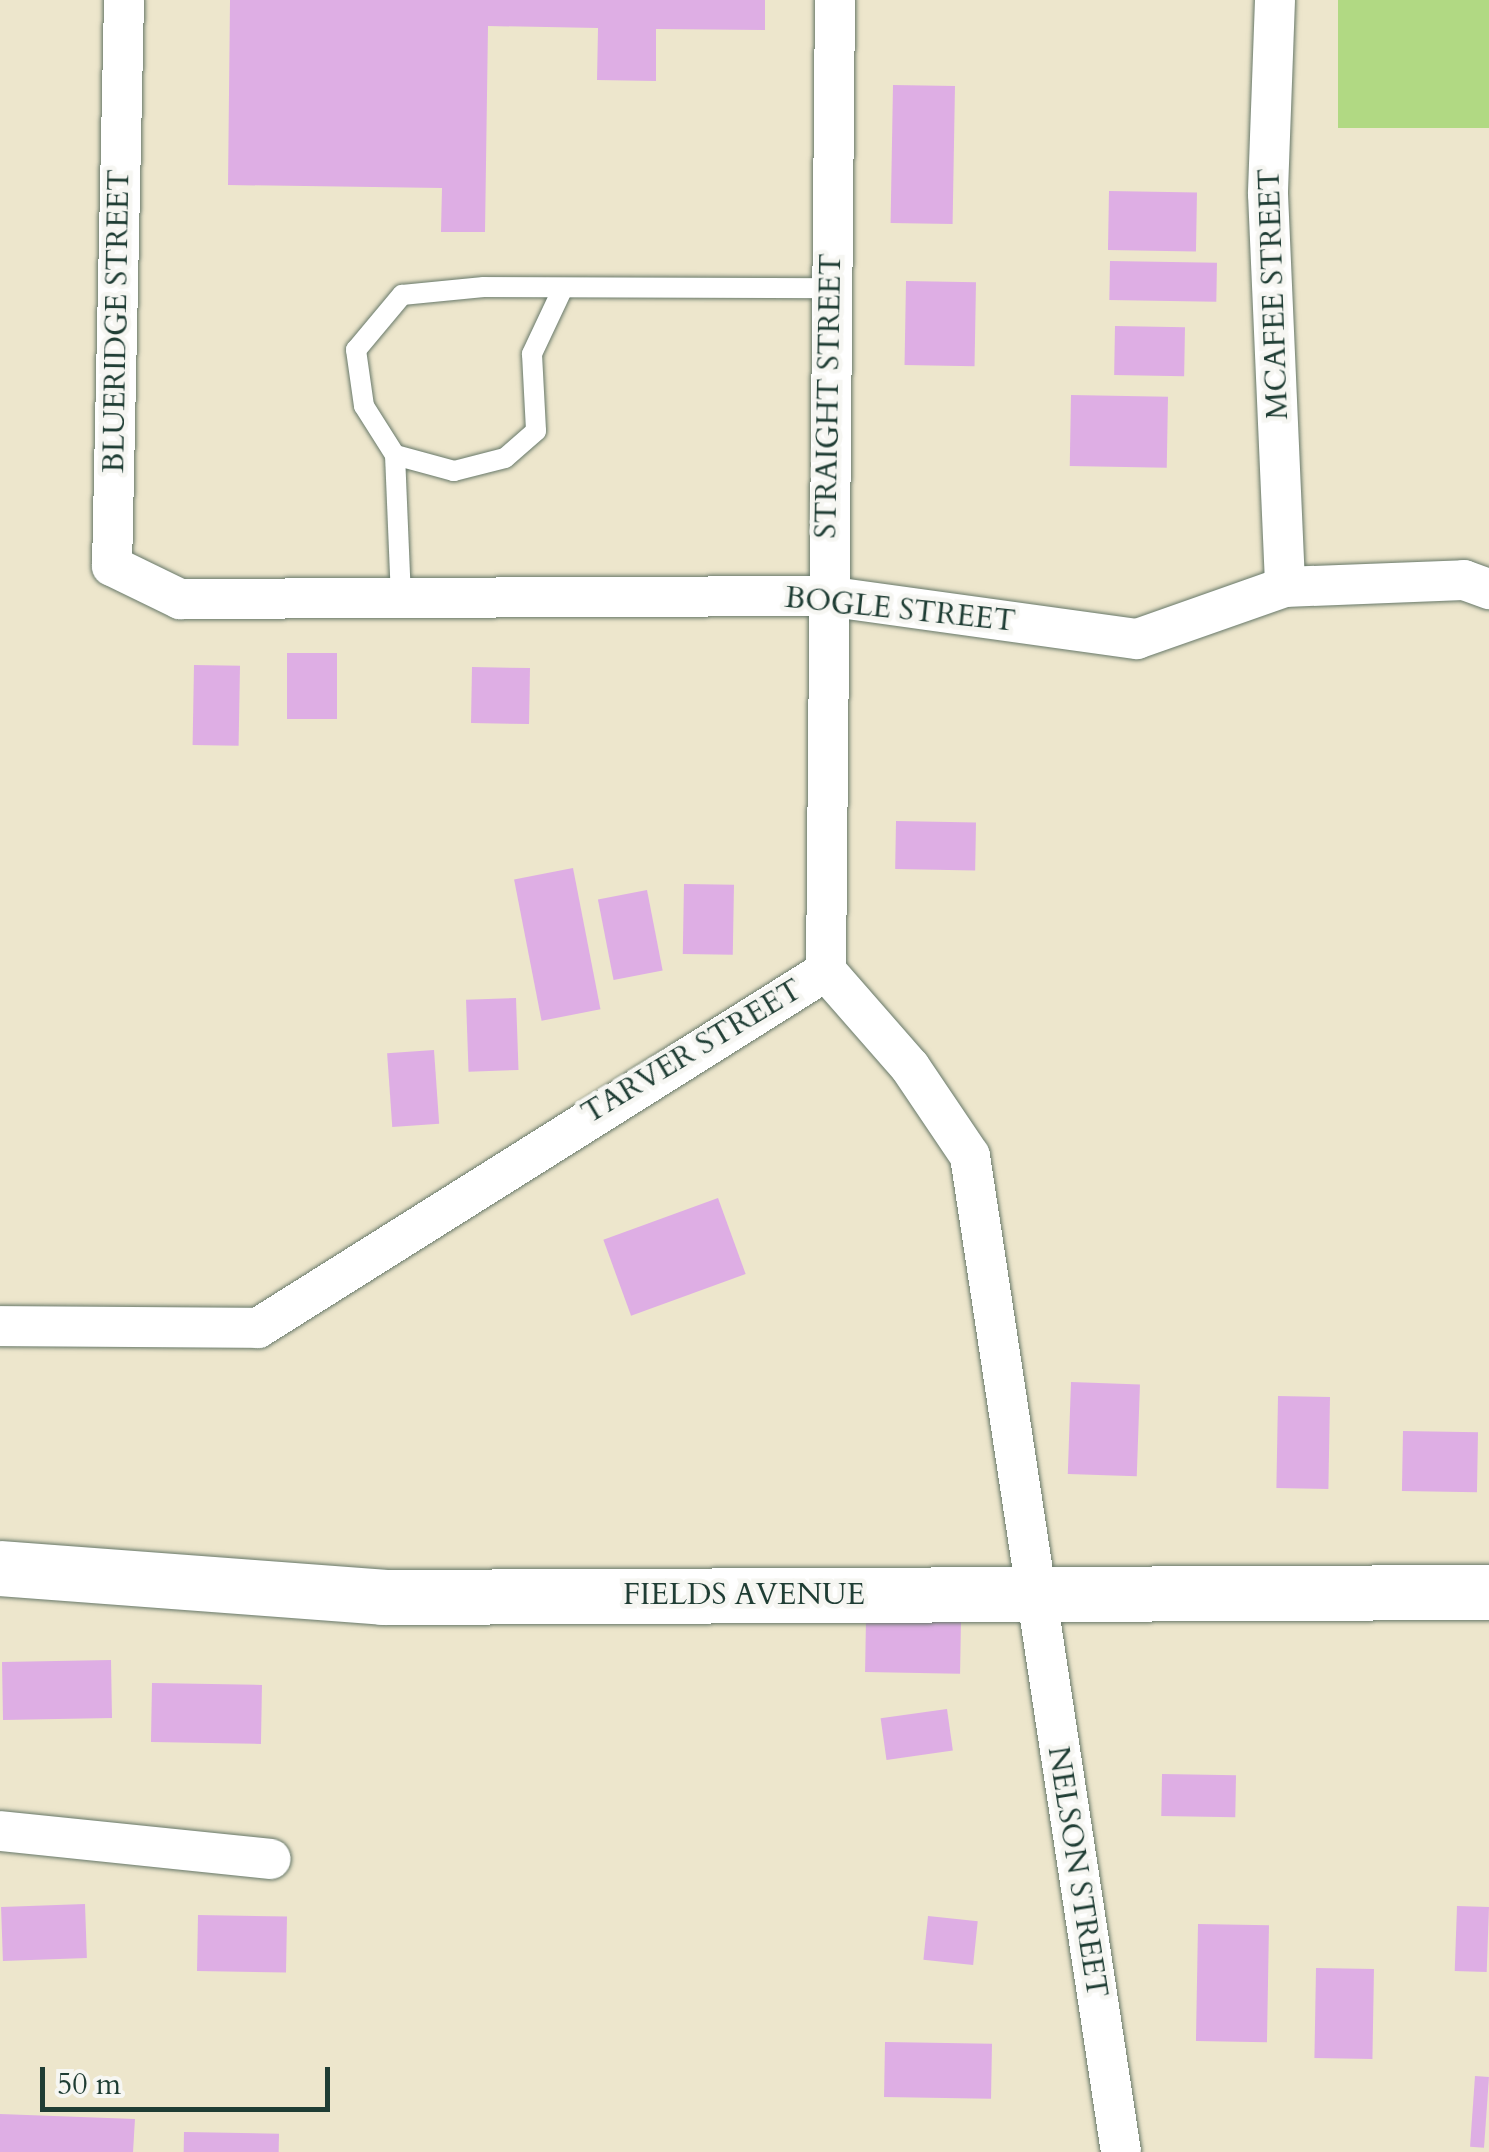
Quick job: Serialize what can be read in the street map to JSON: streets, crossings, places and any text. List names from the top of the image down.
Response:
{
  "streets": {
    "street": [
      "MCAFEE STREET",
      "BLUERIDGE STREET",
      "STRAIGHT STREET",
      "BOGLE STREET",
      "TARVER STREET",
      "FIELDS AVENUE",
      "NELSON STREET"
    ]
  },
  "crossings": [
    ["MCAFEE STREET", "BOGLE STREET"],
    ["BLUERIDGE STREET", "BOGLE STREET"],
    ["STRAIGHT STREET", "BOGLE STREET"],
    ["STRAIGHT STREET", "TARVER STREET"],
    ["TARVER STREET", "FIELDS AVENUE"],
    ["TARVER STREET", "NELSON STREET"],
    ["FIELDS AVENUE", "NELSON STREET"]
  ],
  "scale_bar": "50 m"
}
